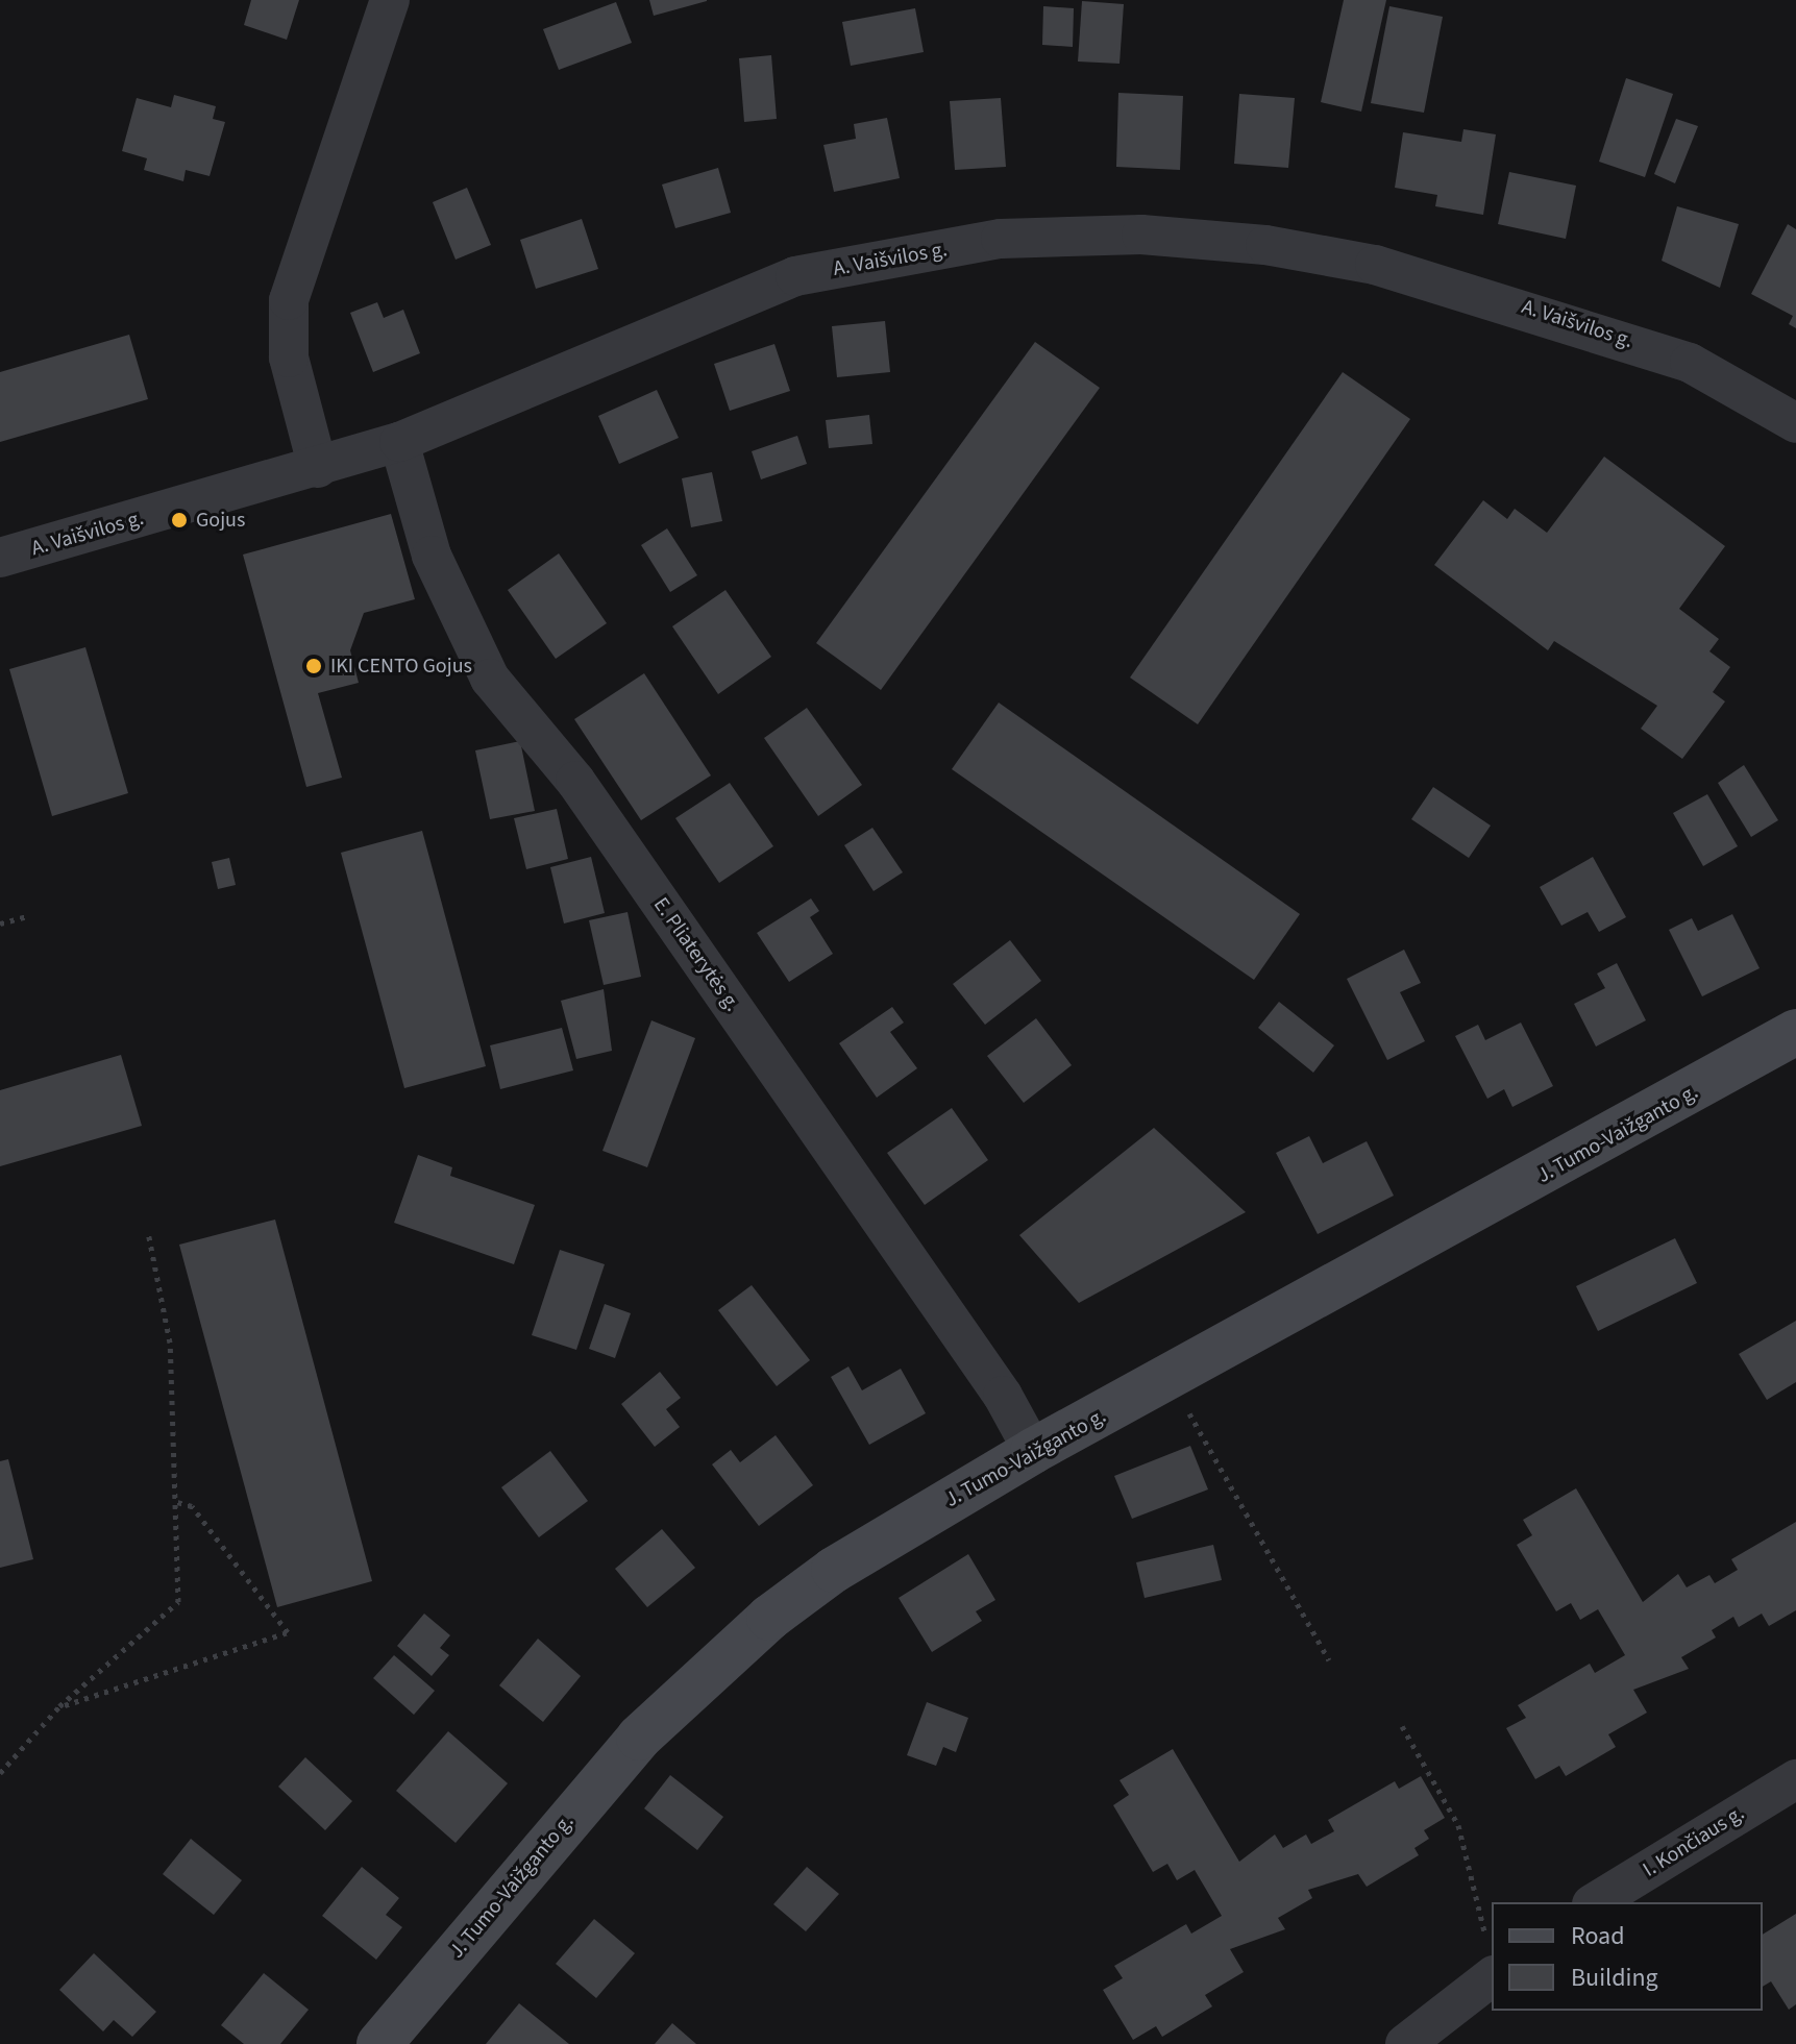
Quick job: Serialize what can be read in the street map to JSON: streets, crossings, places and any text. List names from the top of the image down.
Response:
{
  "streets": {
    "main road": ["J. Tumo-Vaižganto g."],
    "street": ["A. Vaišvilos g.", "E. Pliaterytės g.", "I. Končiaus g."]
  },
  "crossings": [
    ["A. Vaišvilos g.", "E. Pliaterytės g."],
    ["E. Pliaterytės g.", "J. Tumo-Vaižganto g."]
  ],
  "places": ["Gojus", "IKI CENTO Gojus"],
  "legend": ["Road", "Building"]
}
